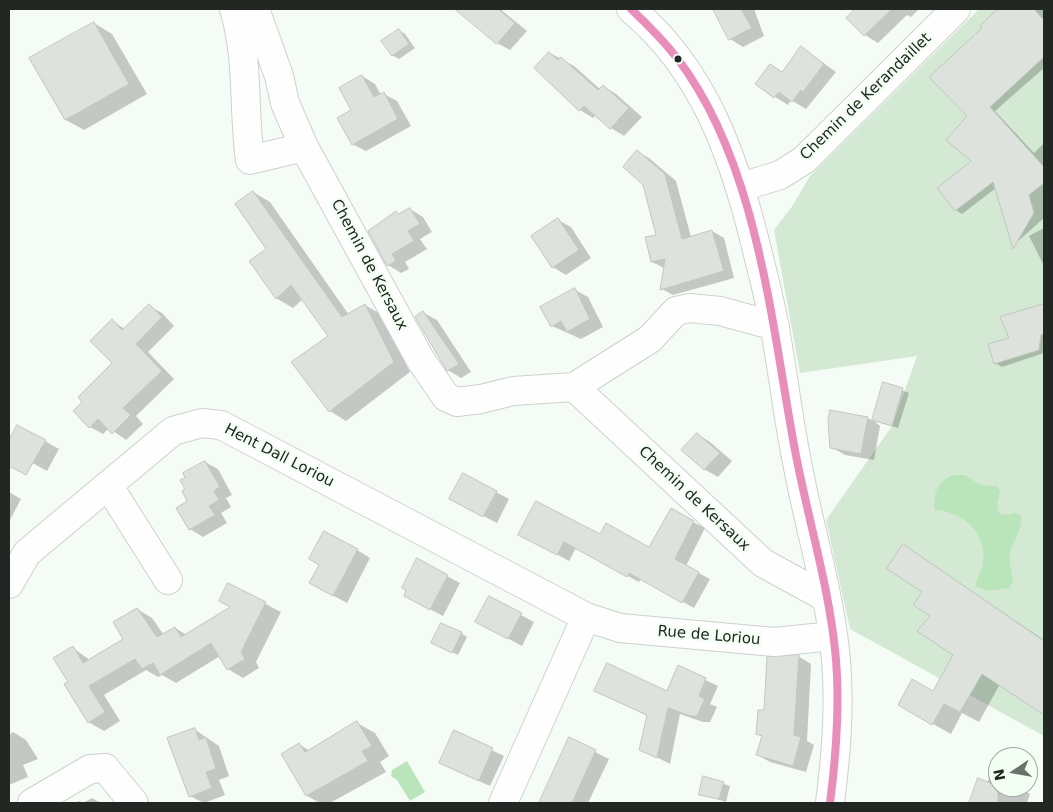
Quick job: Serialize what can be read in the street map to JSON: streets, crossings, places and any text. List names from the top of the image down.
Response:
{
  "streets": {
    "street": [
      "Chemin de Kerandaillet",
      "Chemin de Kersaux",
      "Hent Dall Loriou",
      "Rue de Loriou"
    ]
  },
  "crossings": [
    ["Hent Dall Loriou", "Rue de Loriou"]
  ],
  "north": "left"
}
